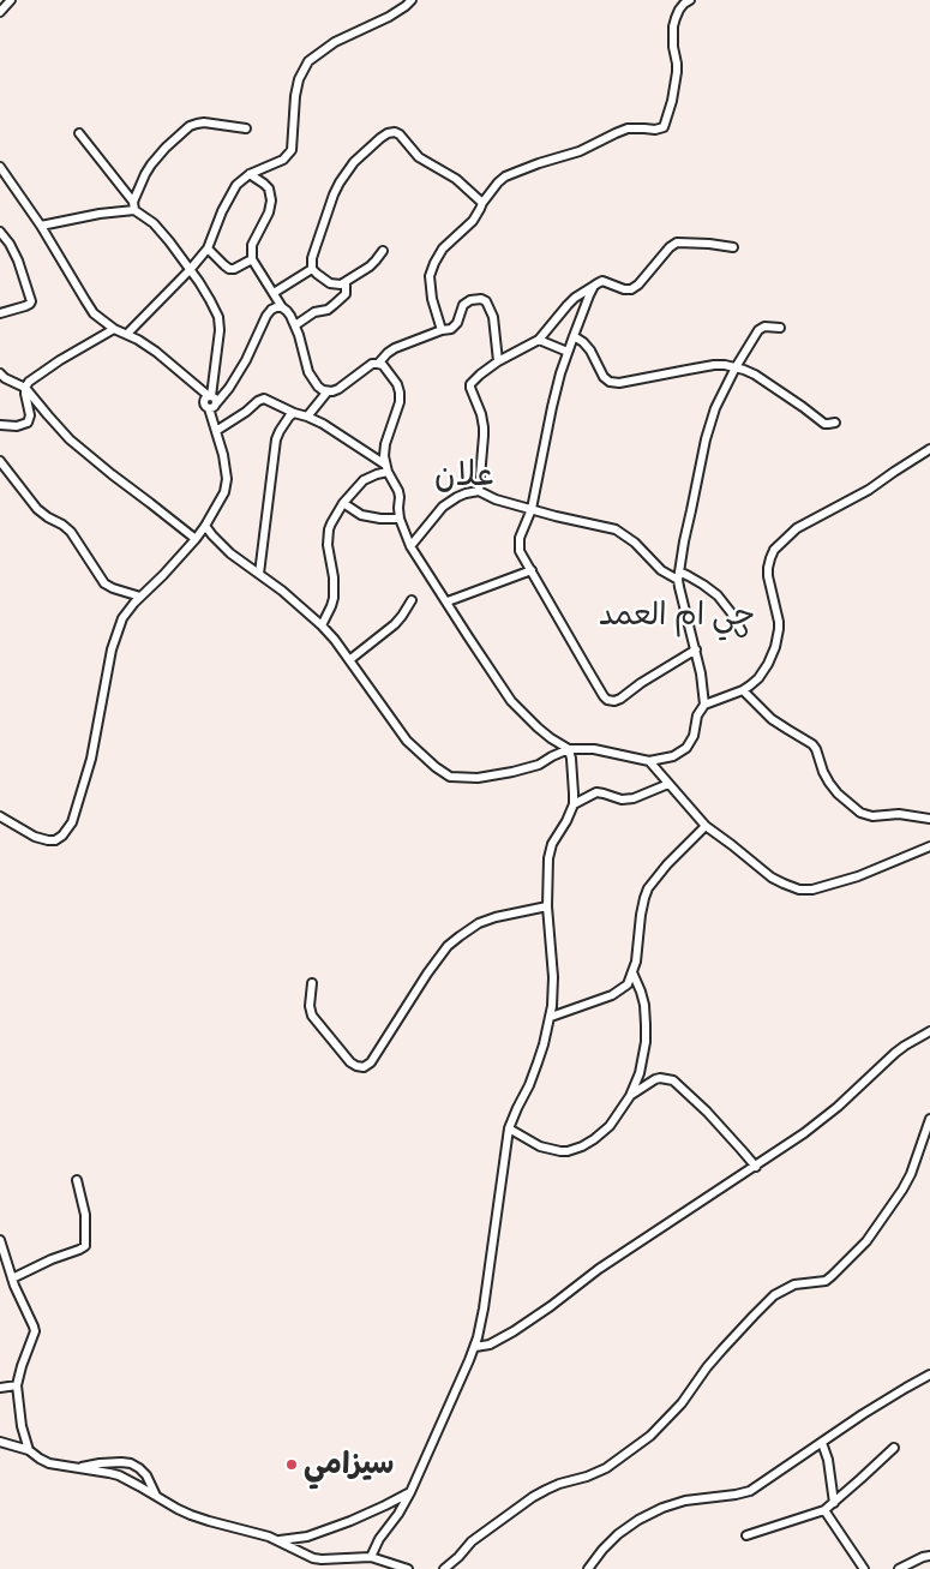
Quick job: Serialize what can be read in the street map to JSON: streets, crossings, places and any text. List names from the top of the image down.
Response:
{
  "districts": ["علان", "حي ام العمد"],
  "places": ["سيزامي"]
}
